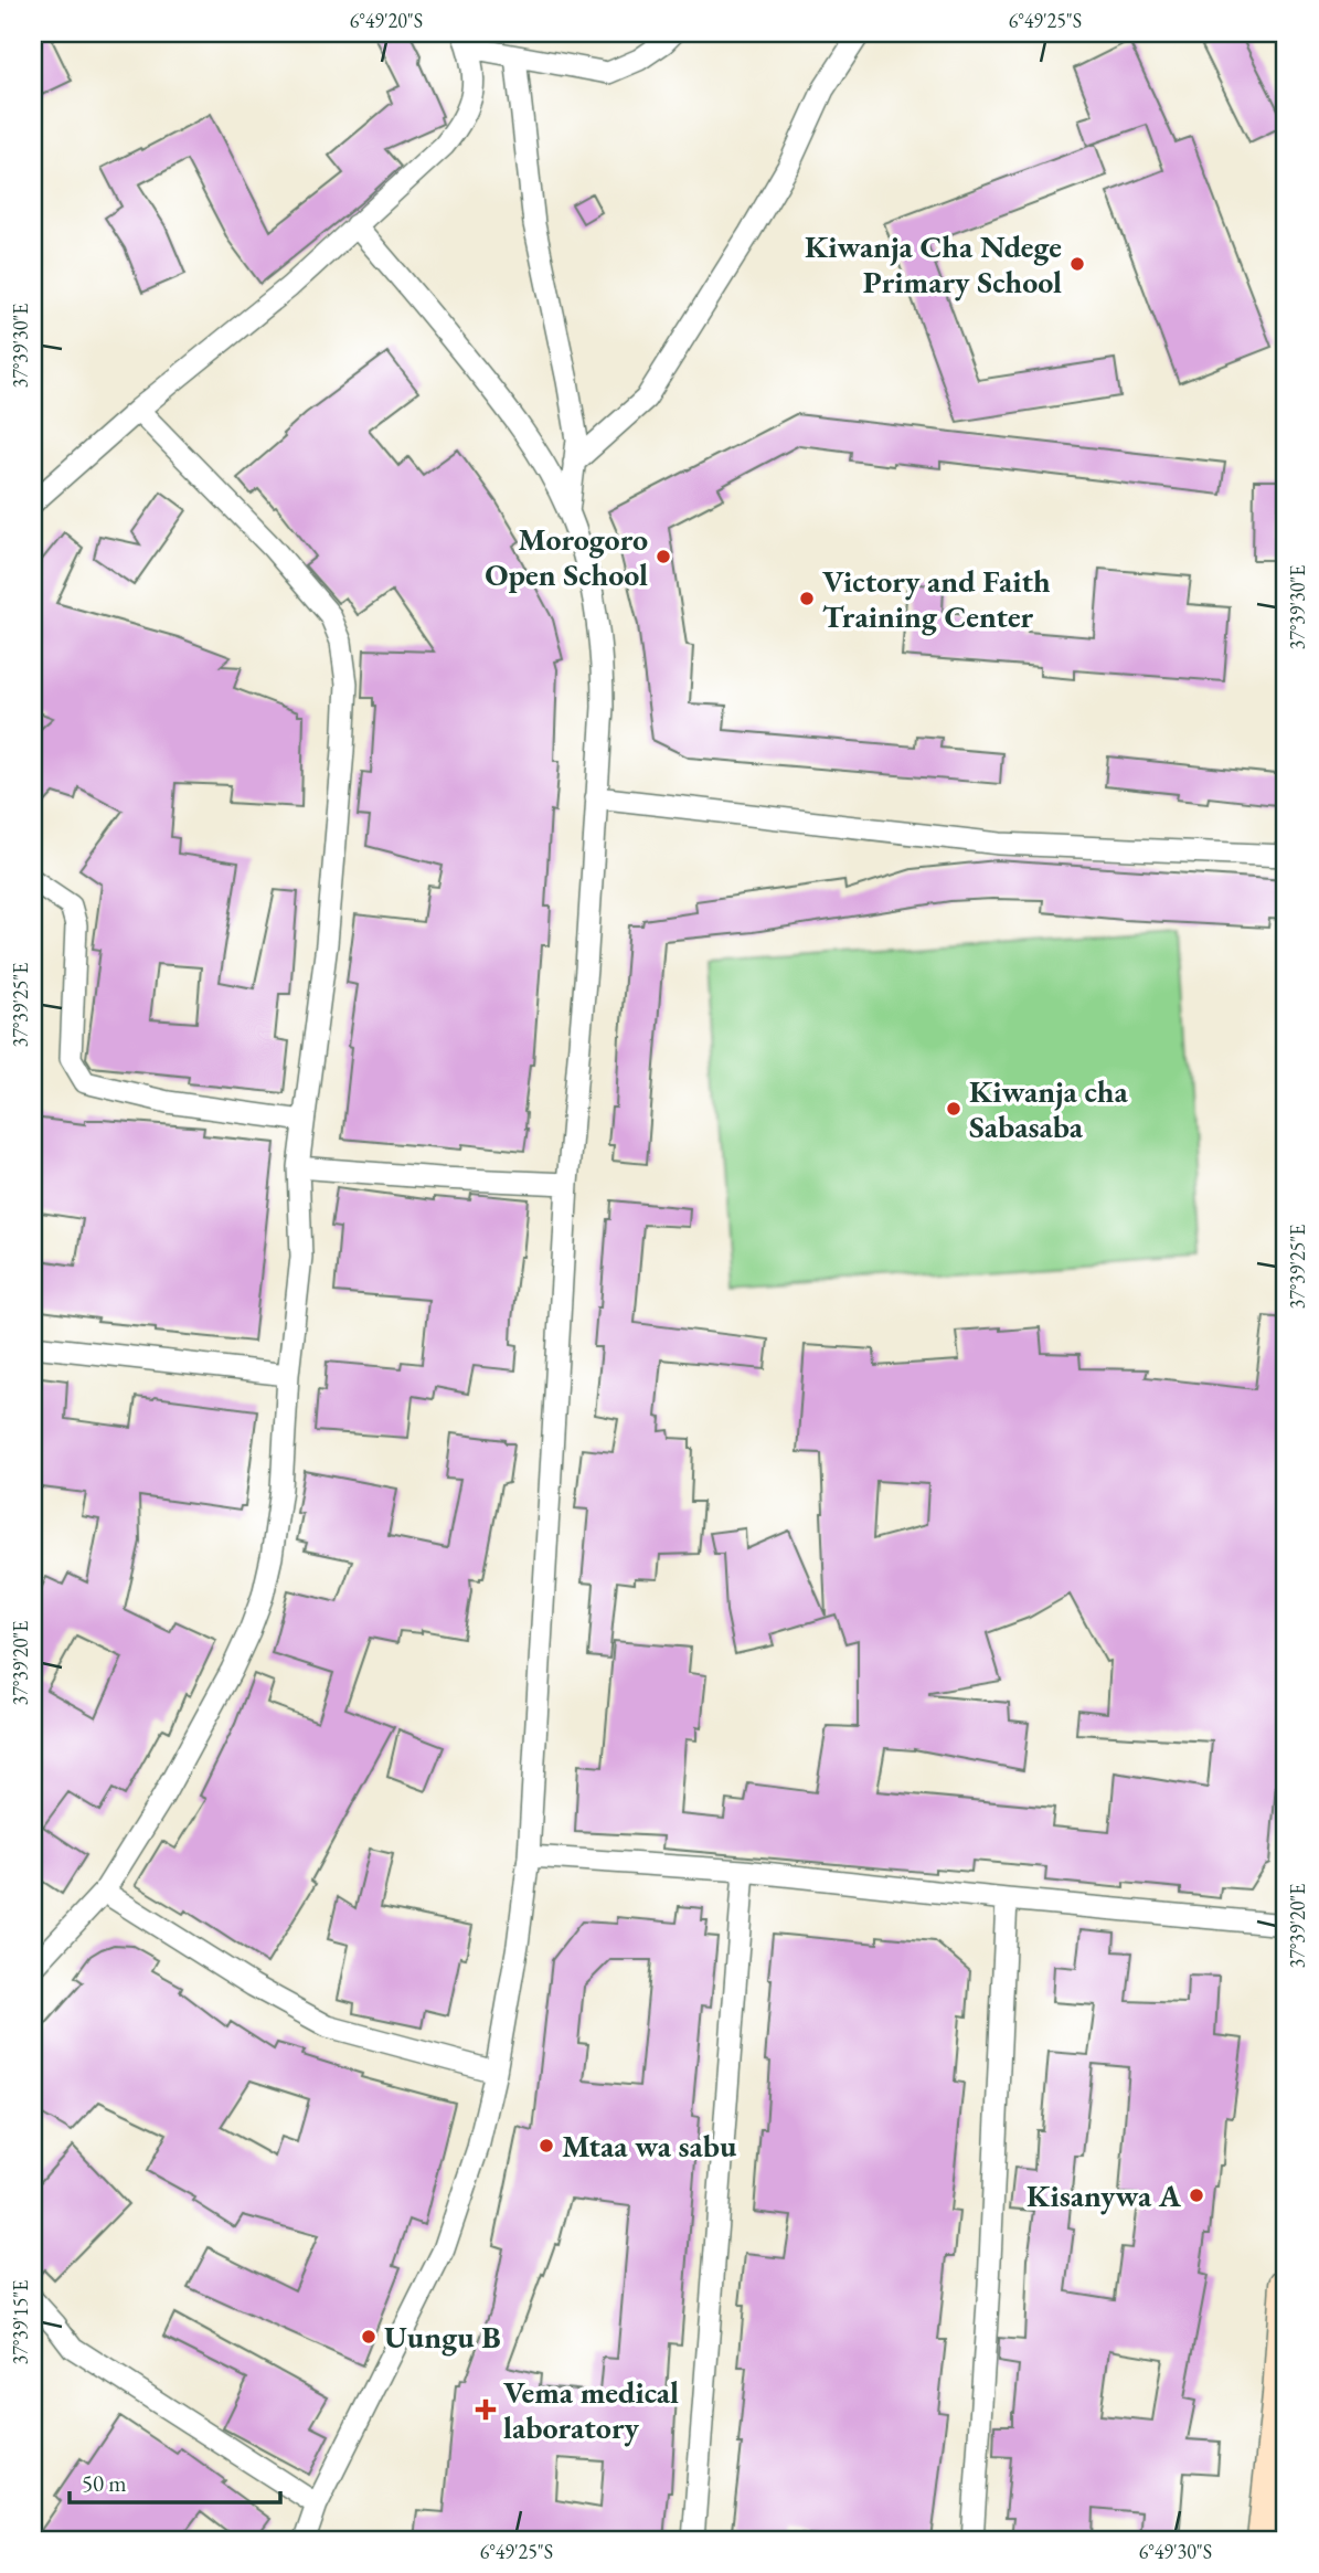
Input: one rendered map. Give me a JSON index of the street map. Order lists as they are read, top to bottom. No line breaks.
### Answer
{"places":{"other":["Kiwanja Cha Ndege Primary School","Morogoro Open School","Victory and Faith Training Center","Kiwanja cha Sabasaba","Mtaa wa sabu","Kisanywa A","Uungu B"],"health":["Vema medical laboratory"]},"scale_bar":"50 m","coordinates":["6°49'20\"S","6°49'25\"S","37°39'30\"E","37°39'25\"E","37°39'20\"E","37°39'15\"E","6°49'30\"S"]}
